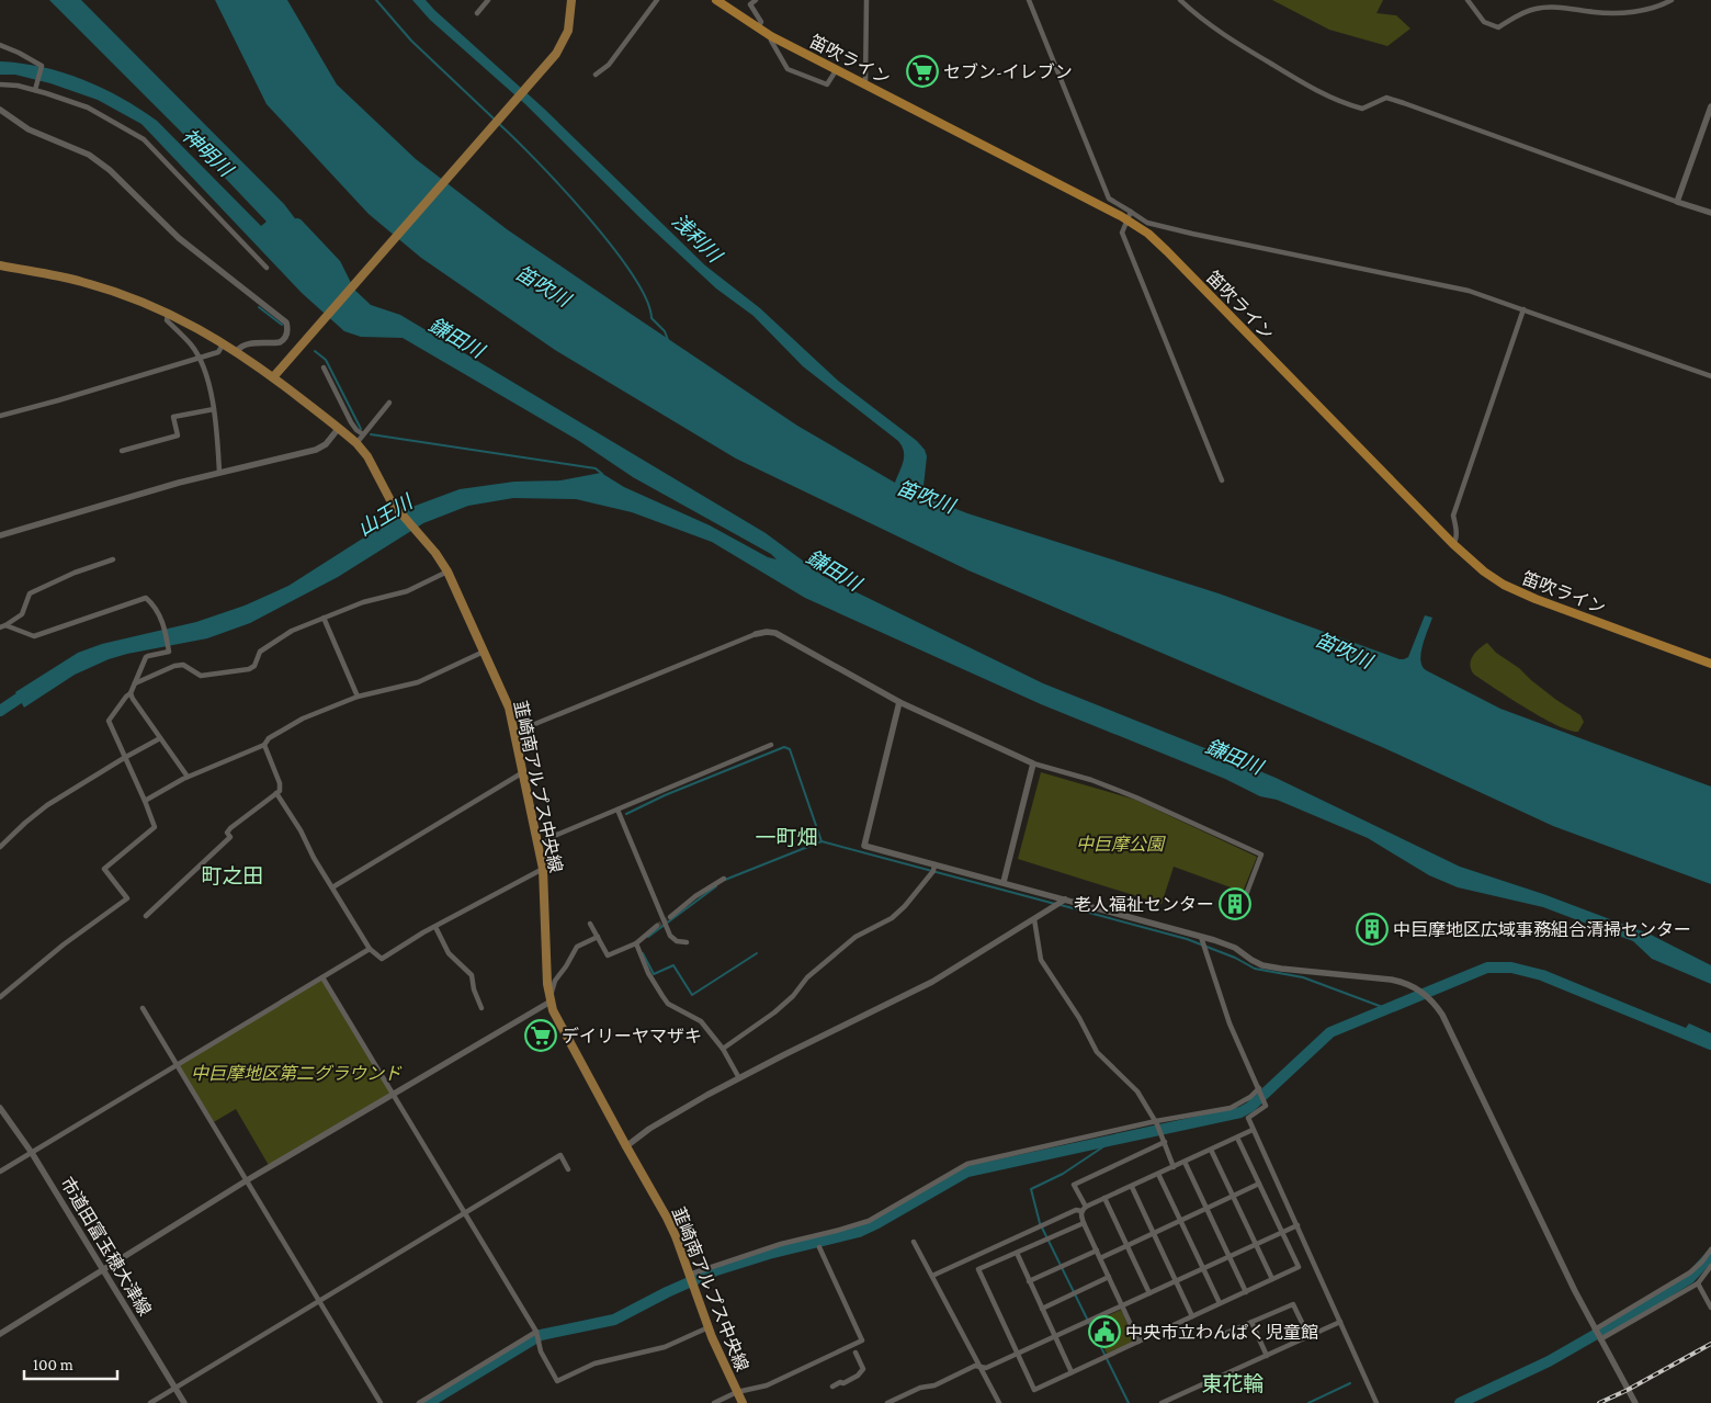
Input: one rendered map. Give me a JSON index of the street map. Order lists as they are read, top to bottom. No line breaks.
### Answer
{"streets":{"highway":["笛吹ライン"],"main road":["韮崎南アルプス中央線"],"street":["市道田富玉穂大津線"]},"districts":["一町畑","町之田","東花輪"],"water":["神明川","浅利川","笛吹川","鎌田川","山王川"],"parks":["中巨摩公園","中巨摩地区第二グラウンド"],"places":{"supermarket":["セブン-イレブン","デイリーヤマザキ"],"building":["老人福祉センター","中巨摩地区広域事務組合清掃センター"],"public building":["中央市立わんぱく児童館"]},"scale_bar":"100 m"}
